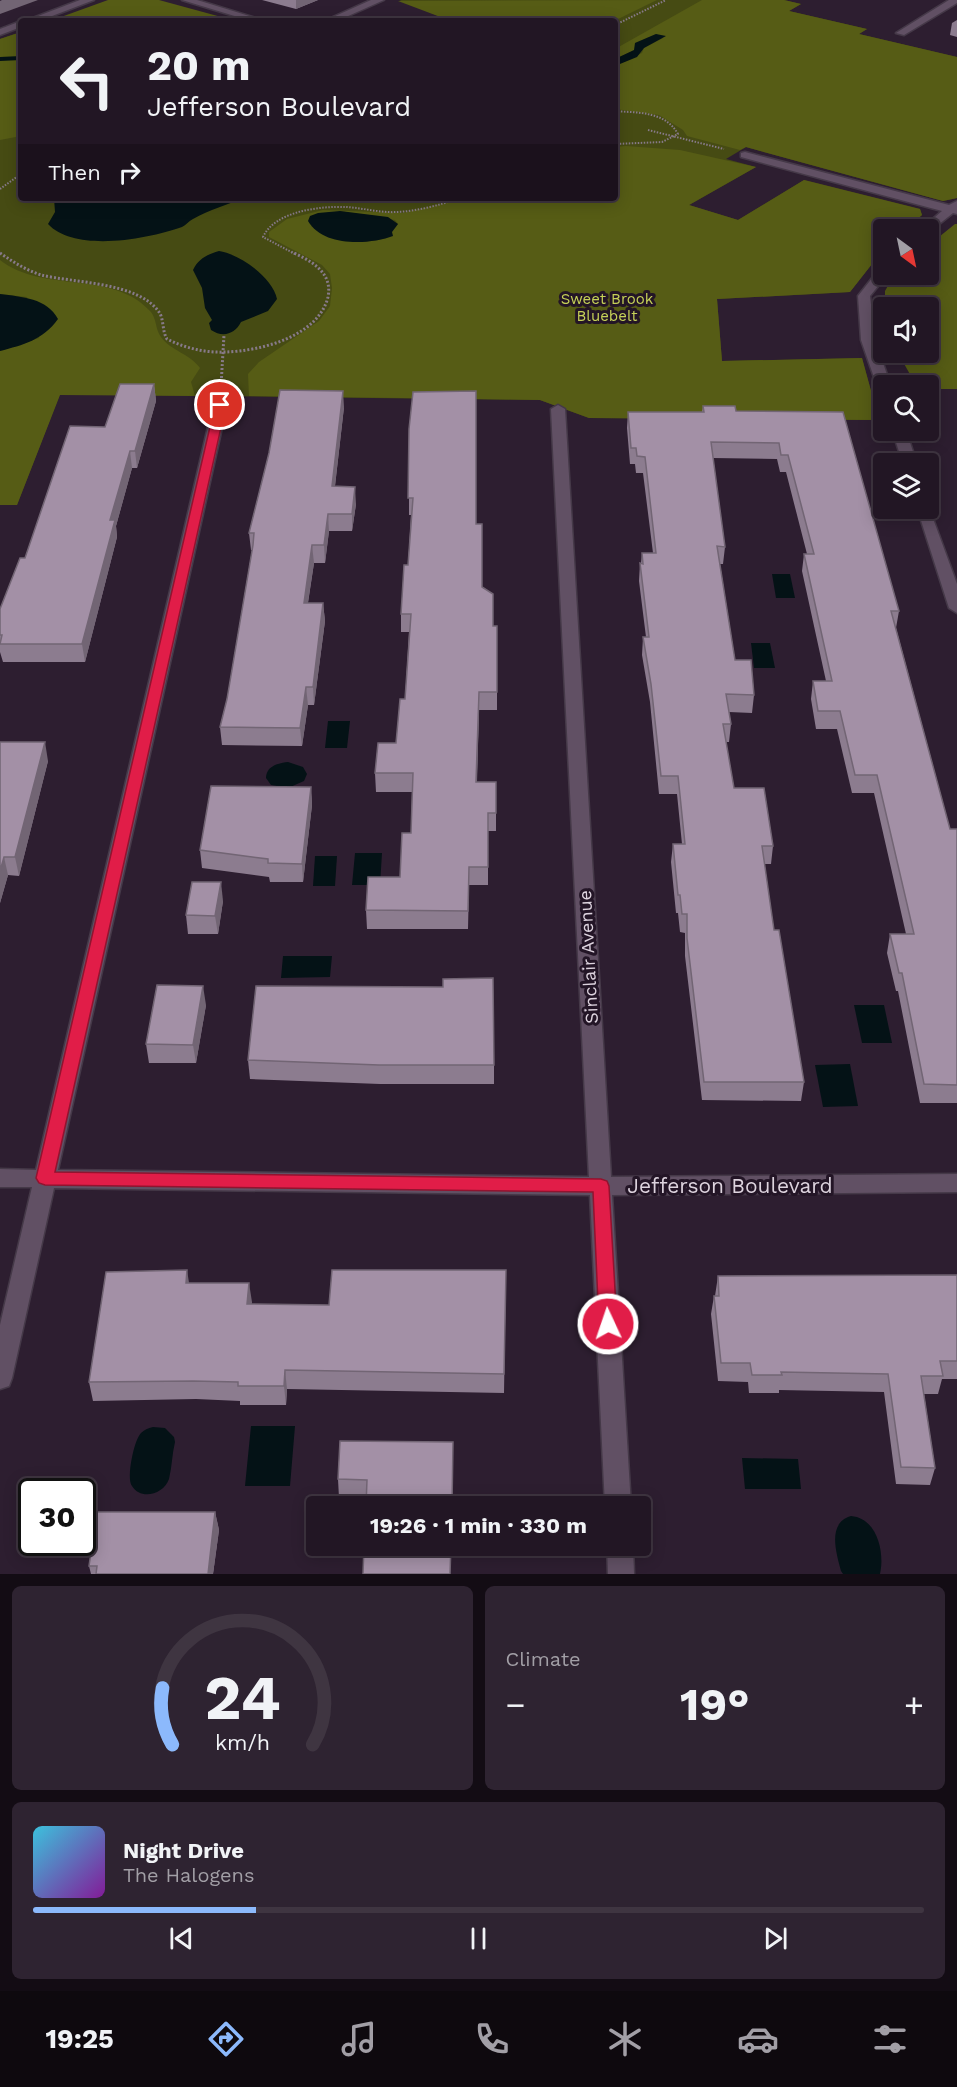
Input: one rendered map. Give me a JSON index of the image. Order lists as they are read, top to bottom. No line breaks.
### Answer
{"streets":{"street":["Sinclair Avenue","Jefferson Boulevard"]},"crossings":[["Sinclair Avenue","Jefferson Boulevard"]],"parks":["Sweet Brook Bluebelt"],"north":"bottom right","page":{"turn":["20 m","Jefferson Boulevard"],"then":"Then","limit":"30","trip":"19:26 · 1 min · 330 m","tile":"Climate","heat":["−","19°","+"],"song":["Night Drive","The Halogens"],"tabs":"19:25","gauge":["24","km/h"]}}
